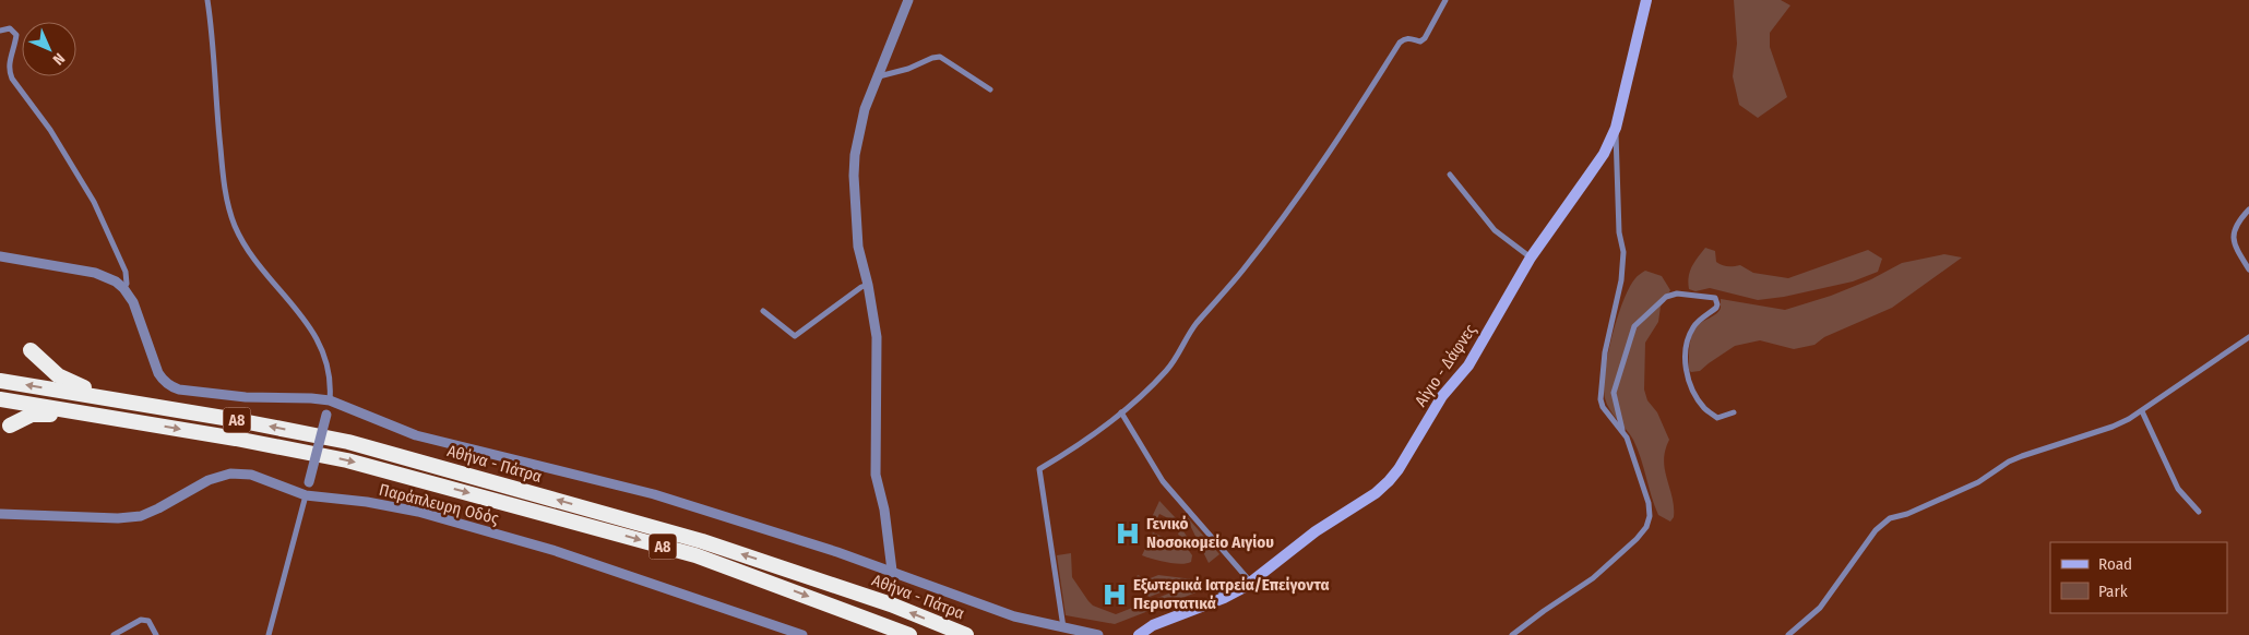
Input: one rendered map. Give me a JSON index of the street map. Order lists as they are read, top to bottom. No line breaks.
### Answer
{"streets":{"highway":["Α8","Αθήνα - Πάτρα"],"main road":["Αίγιο - Δάφνες"],"street":["Παράπλευρη Οδός"]},"places":{"hospital":["Γενικό Νοσοκομείο Αιγίου","Εξωτερικά Ιατρεία/Επείγοντα Περιστατικά"]},"legend":["Road","Park"],"north":"bottom right"}
